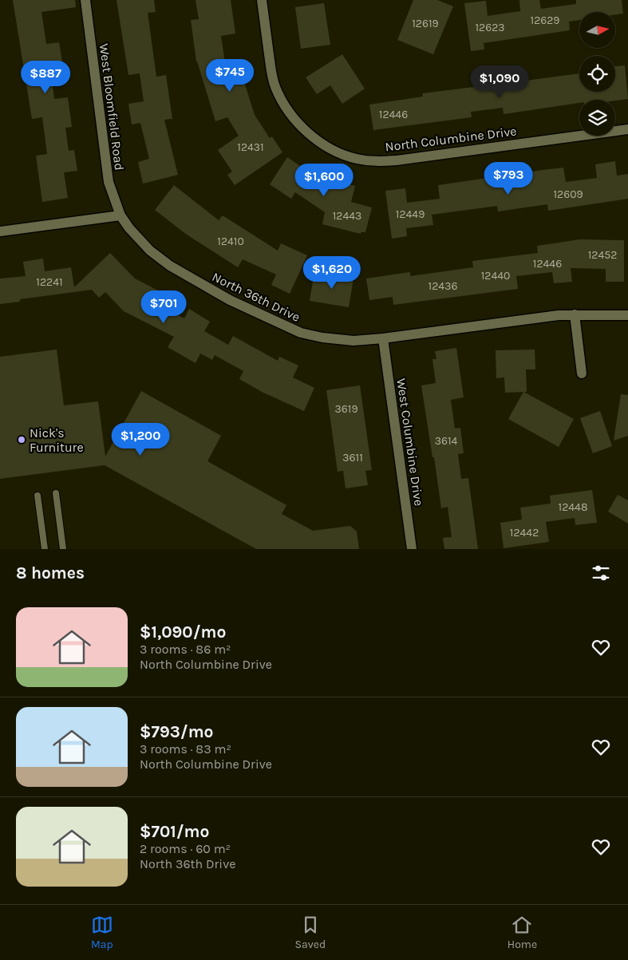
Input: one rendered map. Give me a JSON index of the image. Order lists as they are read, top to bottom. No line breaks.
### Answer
{"streets":{"street":["West Bloomfield Road","North Columbine Drive","North 36th Drive","West Columbine Drive"]},"crossings":[["West Bloomfield Road","North 36th Drive"],["North 36th Drive","West Columbine Drive"]],"places":["Nick's Furniture"],"house_numbers":["12629","12619","12623","12446","12431","12609","12449","12443","12410","12452","12446","12440","12241","12436","3619","3614","3611","12448","12442"],"north":"right","page":{"price":["$745","$887","$1,090","$793","$1,600","$1,620","$701","$1,200"],"heading":"8 homes","list":[{"name":"$1,090/mo","note":"3 rooms · 86 m² · North Columbine Drive"},{"name":"$793/mo","note":"3 rooms · 83 m² · North Columbine Drive"},{"name":"$701/mo","note":"2 rooms · 60 m² · North 36th Drive"}],"tabs":["Map","Saved","Home"]}}
